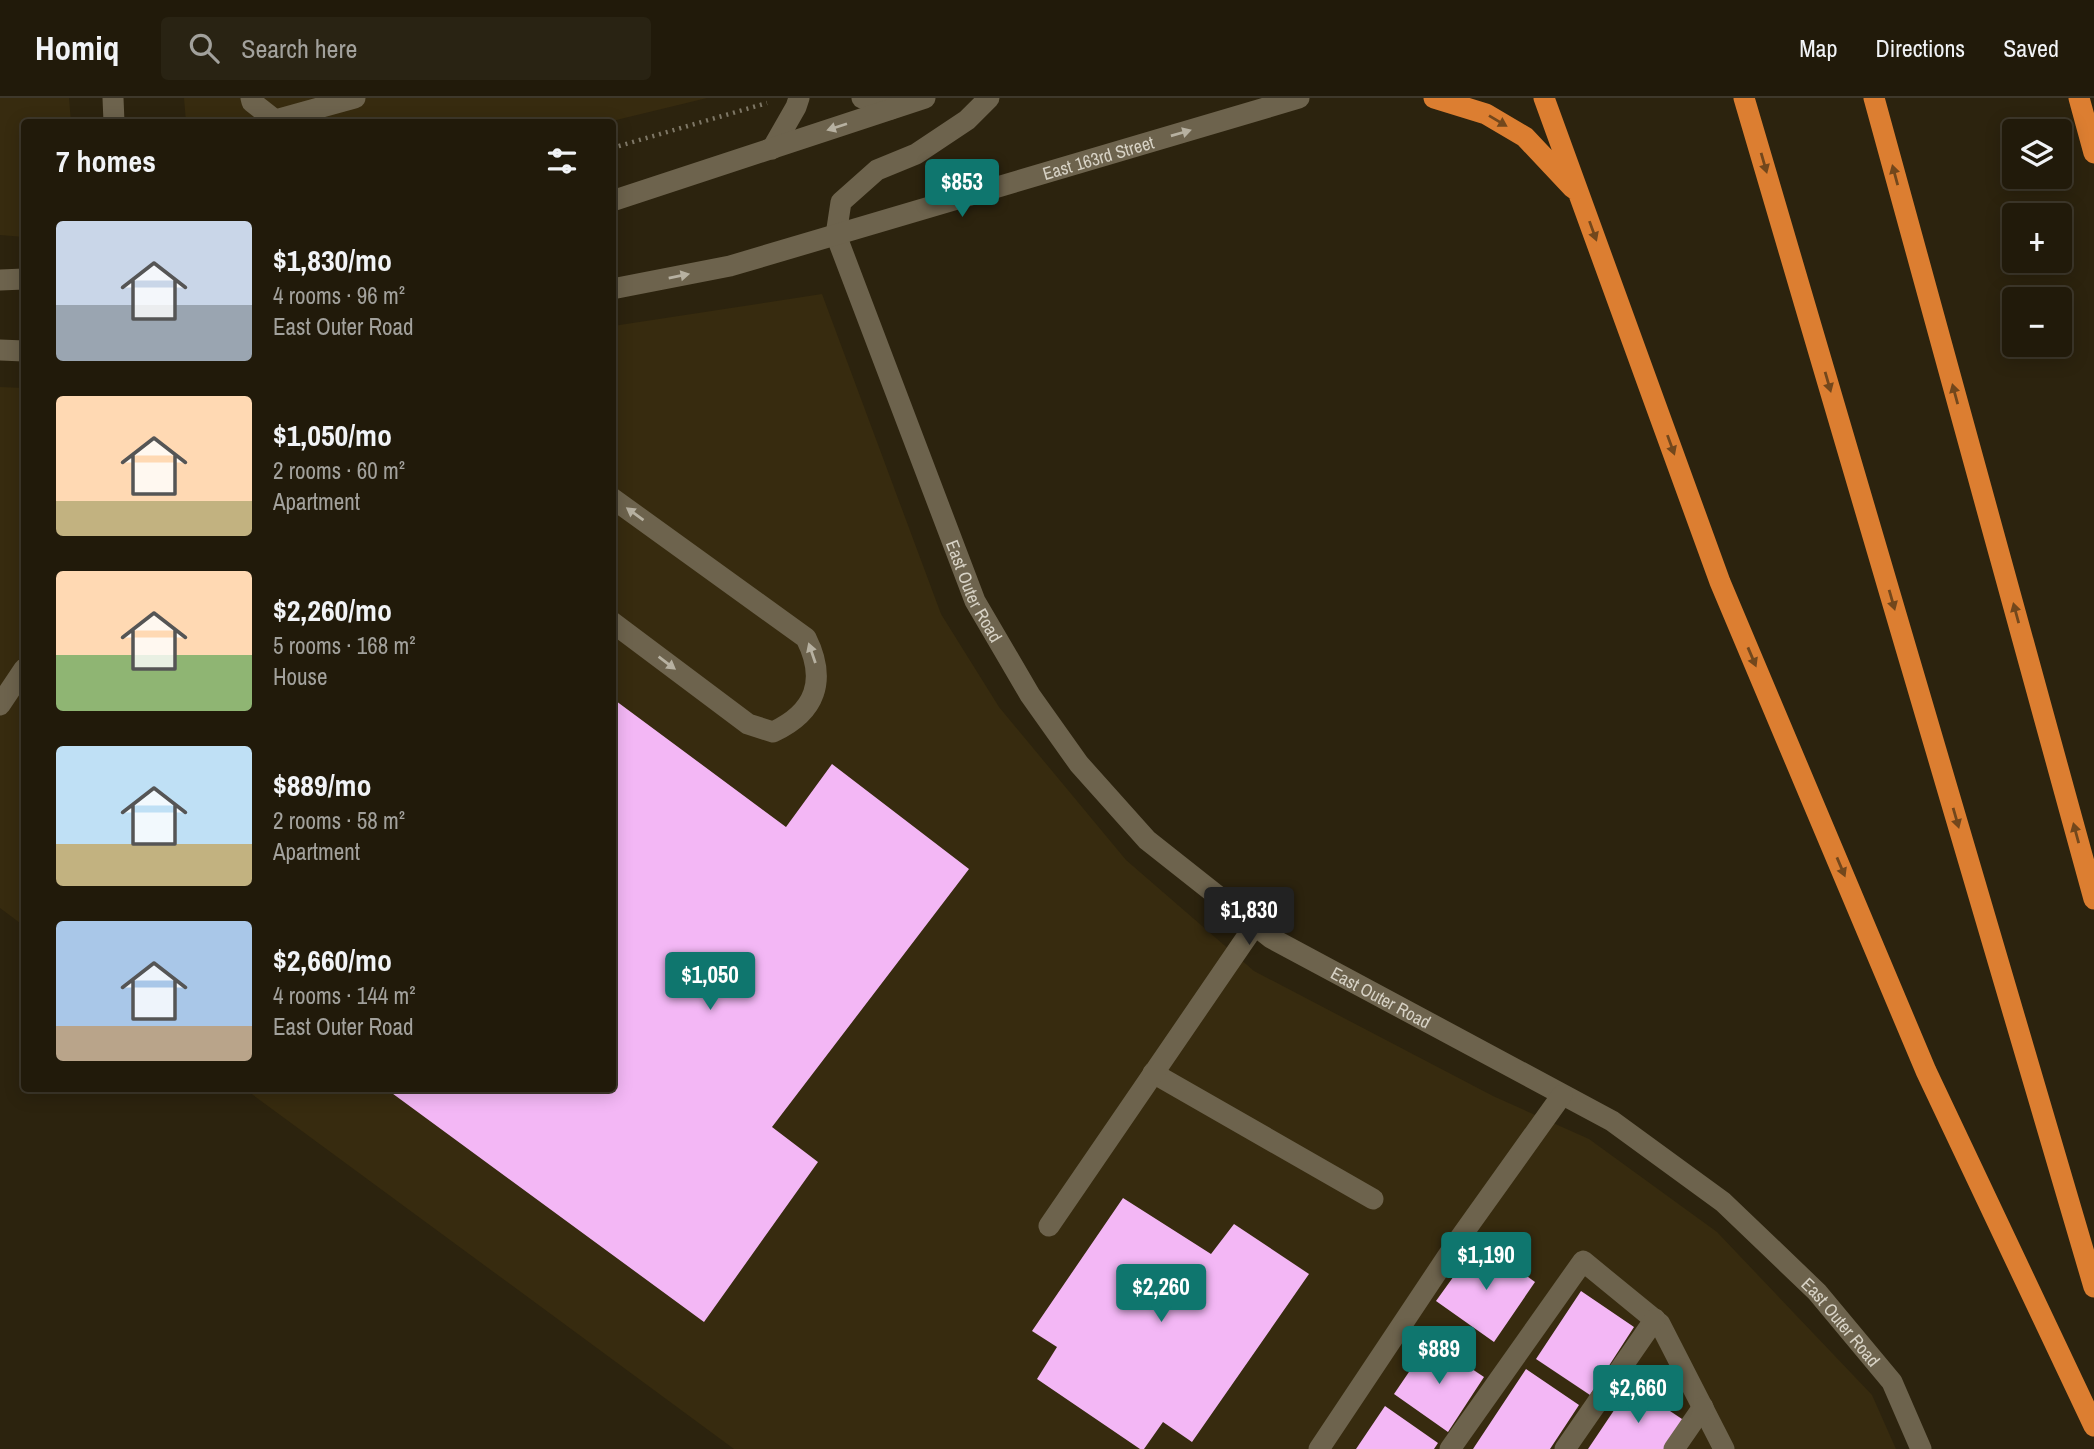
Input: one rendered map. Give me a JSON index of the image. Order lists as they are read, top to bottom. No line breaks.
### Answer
{"streets":{"street":["East 163rd Street","East Outer Road"]},"crossings":[["East 163rd Street","East Outer Road"]],"page":{"header":"Homiq","search":"Search here","nav":["Map","Directions","Saved"],"map_buttons":["+","−"],"heading":"7 homes","price":["$853","$1,830","$1,050","$1,190","$2,260","$889","$2,660"],"list":[{"name":"$1,830/mo","note":"4 rooms · 96 m² · East Outer Road"},{"name":"$1,050/mo","note":"2 rooms · 60 m² · Apartment"},{"name":"$2,260/mo","note":"5 rooms · 168 m² · House"},{"name":"$889/mo","note":"2 rooms · 58 m² · Apartment"},{"name":"$2,660/mo","note":"4 rooms · 144 m² · East Outer Road"}]}}
